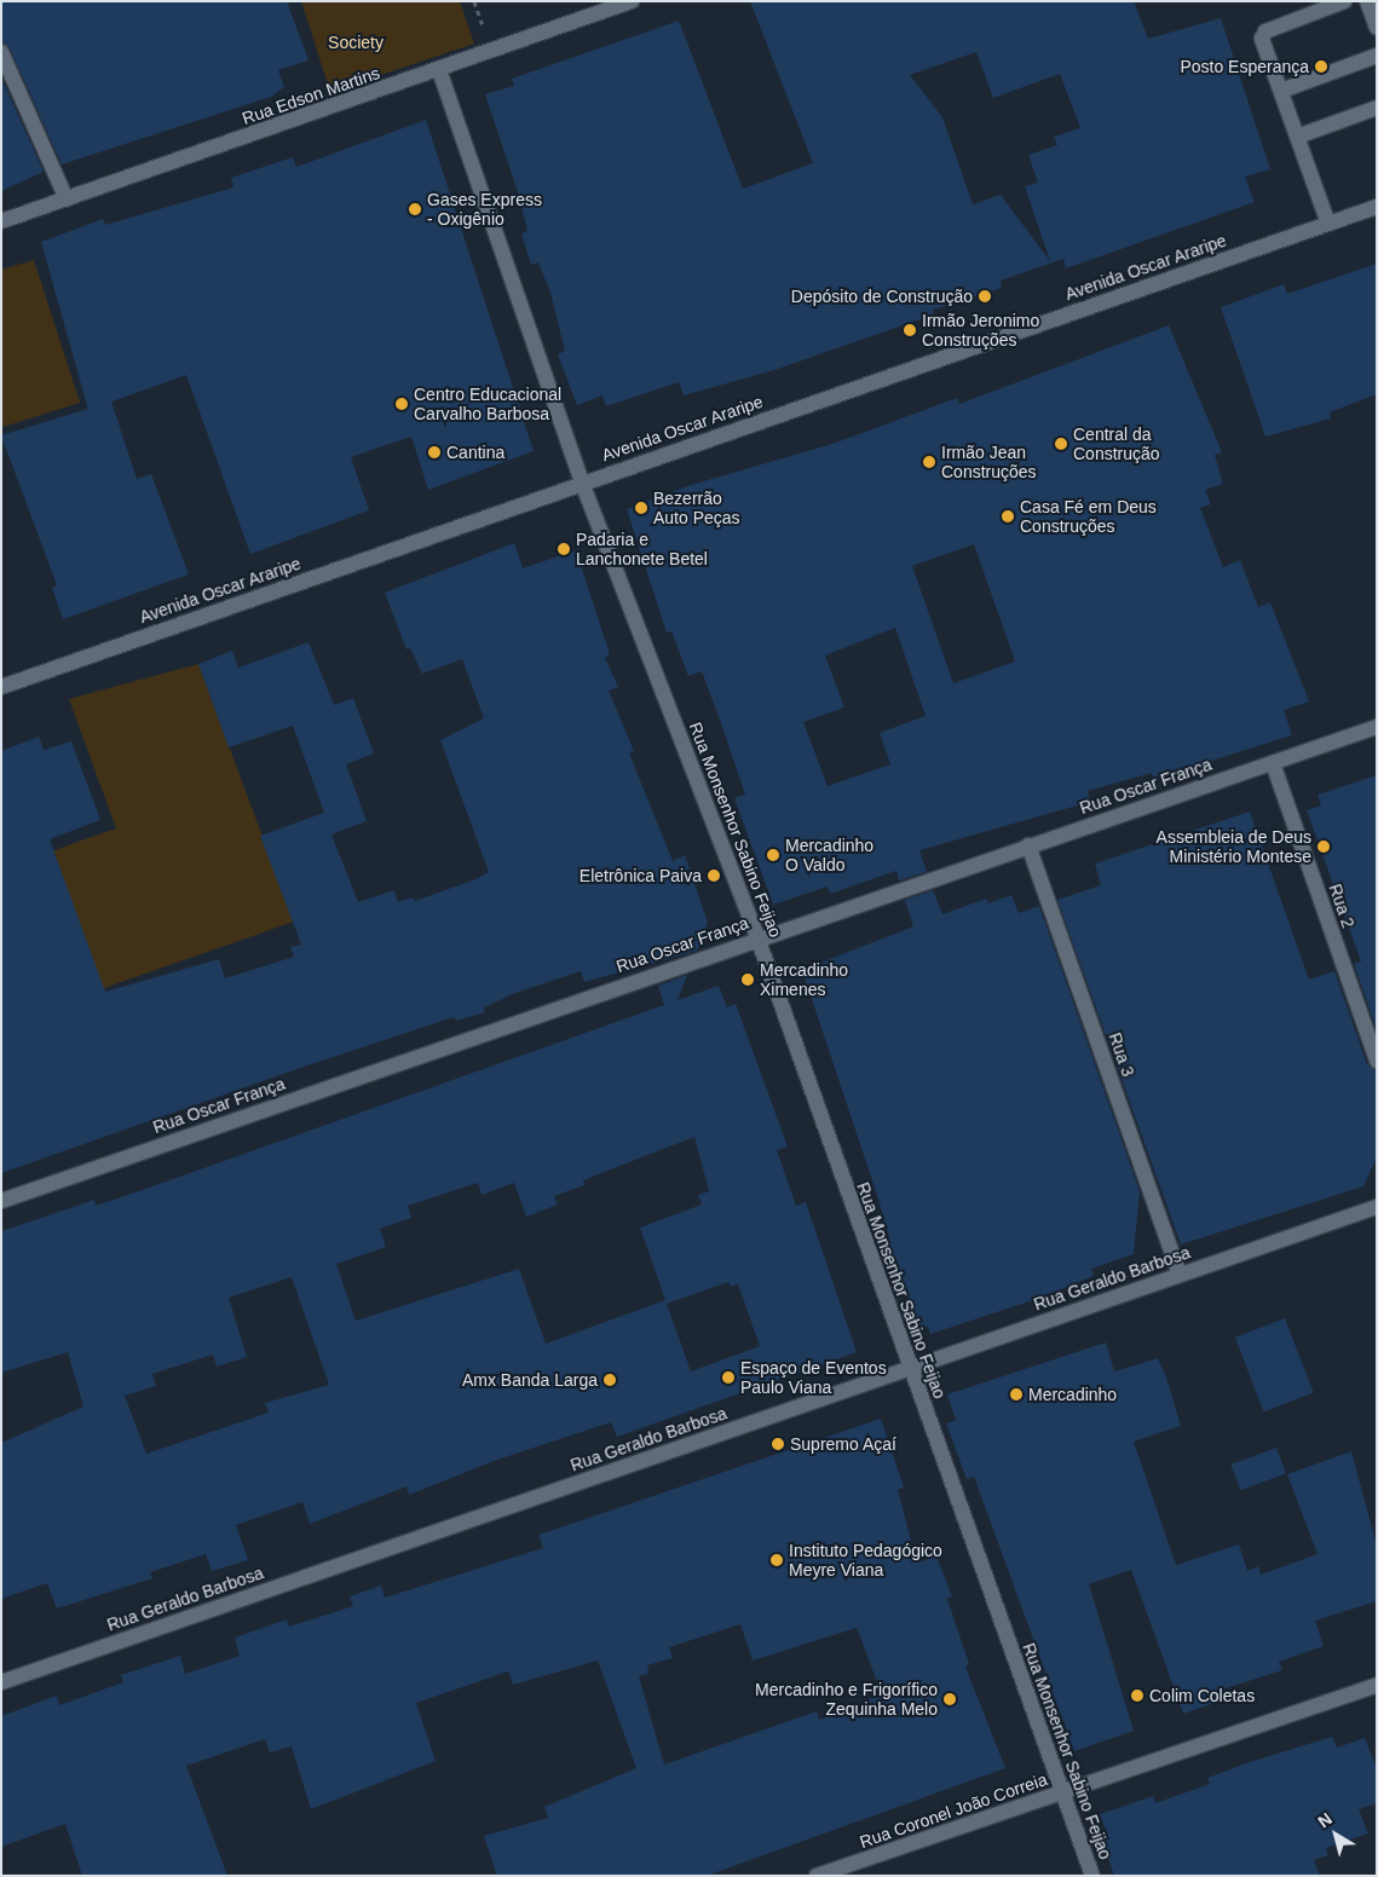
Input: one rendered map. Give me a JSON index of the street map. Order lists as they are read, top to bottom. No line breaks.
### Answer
{"streets":{"street":["Rua Edson Martins","Avenida Oscar Araripe","Rua Oscar França","Rua Monsenhor Sabino Feijao","Rua 2","Rua 3","Rua Geraldo Barbosa","Rua Coronel João Correia"]},"crossings":[["Rua Edson Martins","Rua Monsenhor Sabino Feijao"],["Avenida Oscar Araripe","Rua Monsenhor Sabino Feijao"],["Rua Oscar França","Rua Monsenhor Sabino Feijao"],["Rua Oscar França","Rua 2"],["Rua Oscar França","Rua 3"],["Rua Monsenhor Sabino Feijao","Rua Geraldo Barbosa"],["Rua Monsenhor Sabino Feijao","Rua Coronel João Correia"],["Rua 3","Rua Geraldo Barbosa"]],"parks":["Society"],"places":["Posto Esperança","Gases Express - Oxigênio","Depósito de Construção","Irmão Jeronimo Construções","Centro Educacional Carvalho Barbosa","Central da Construção","Cantina","Irmão Jean Construções","Bezerrão Auto Peças","Casa Fé em Deus Construções","Padaria e Lanchonete Betel","Assembleia de Deus Ministério Montese","Mercadinho O Valdo","Eletrônica Paiva","Mercadinho Ximenes","Espaço de Eventos Paulo Viana","Amx Banda Larga","Mercadinho","Supremo Açaí","Instituto Pedagógico Meyre Viana","Colim Coletas","Mercadinho e Frigorífico Zequinha Melo"],"north":"top left"}
